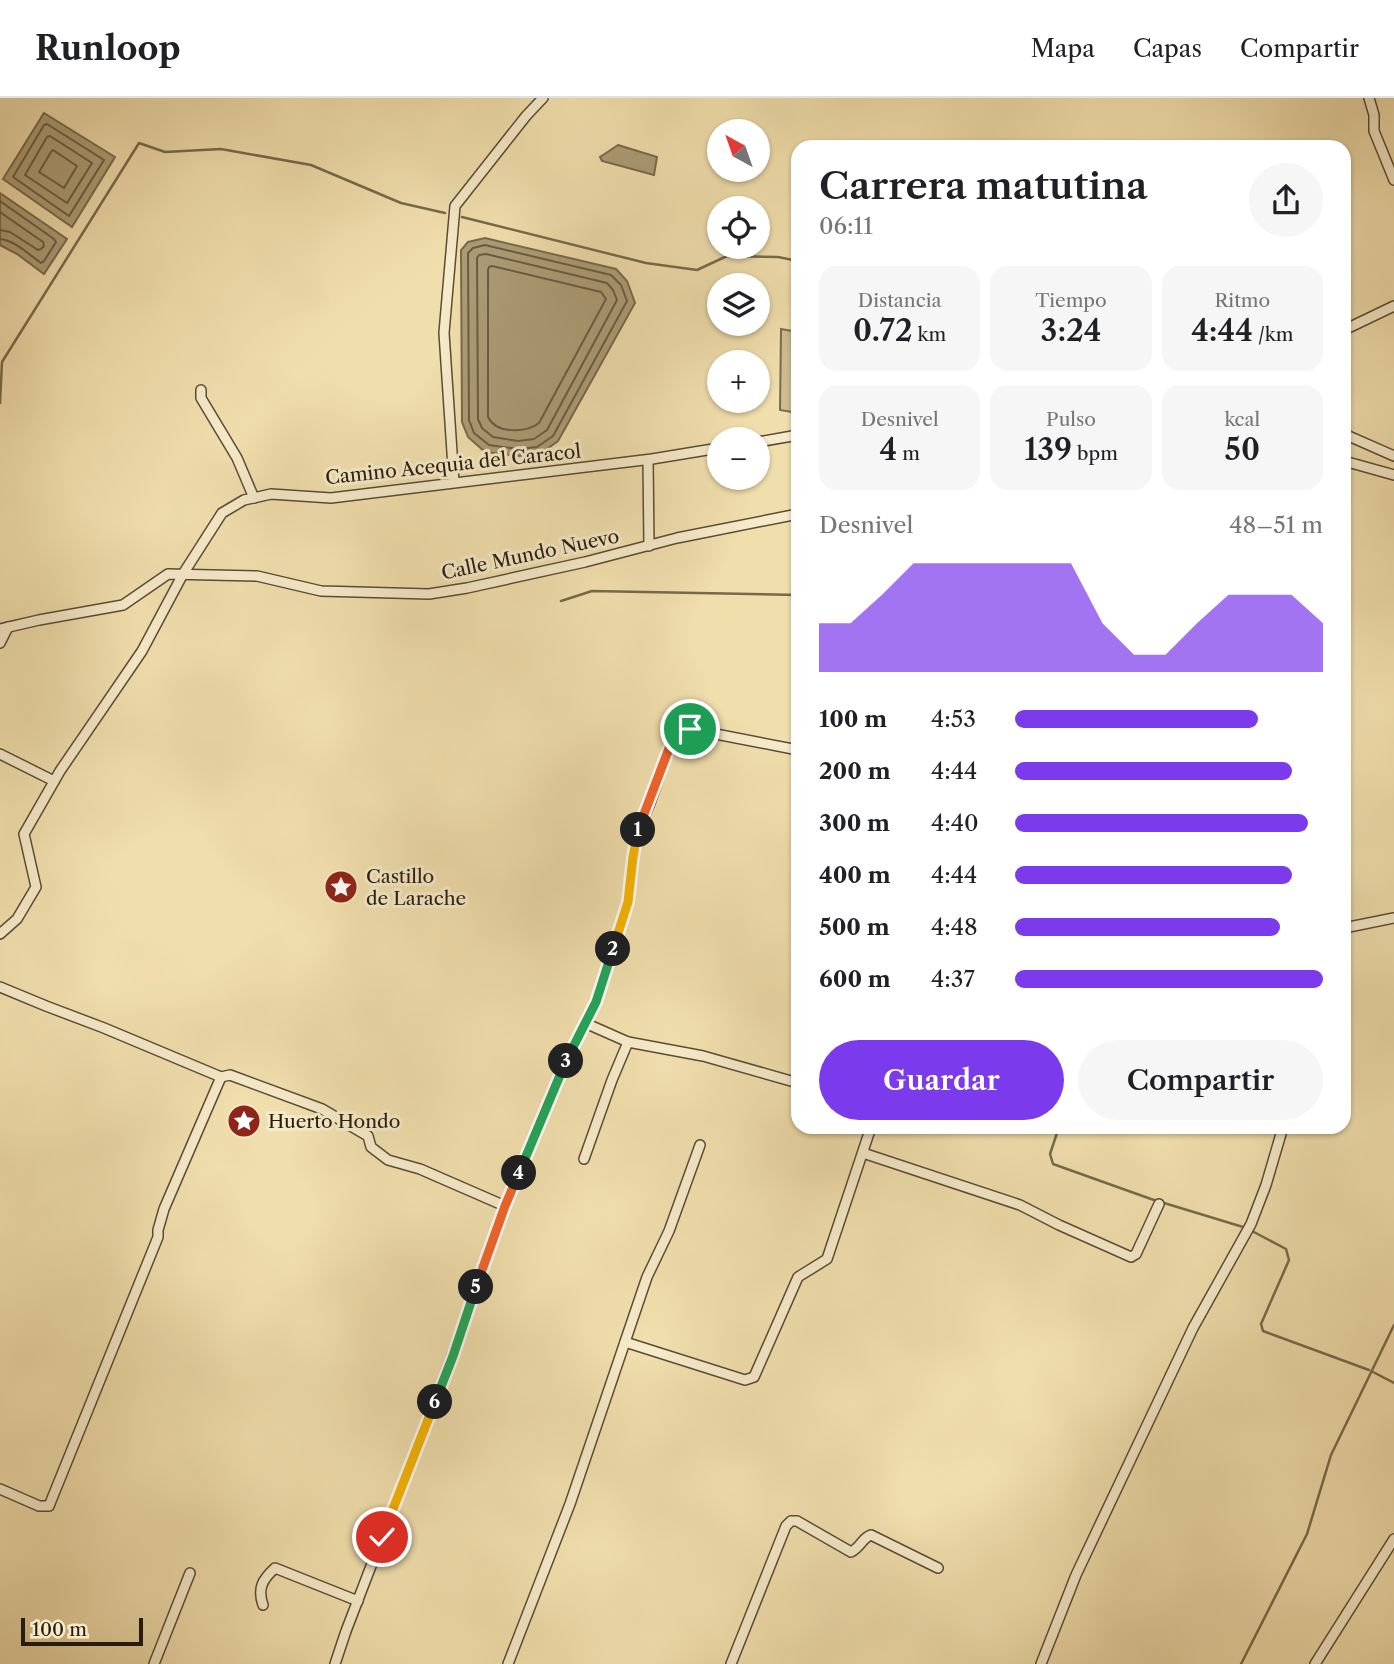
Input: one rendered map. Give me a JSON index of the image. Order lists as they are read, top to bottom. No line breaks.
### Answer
{"streets":{"street":["Camino Acequia del Caracol","Calle Mundo Nuevo"]},"crossings":[["Camino Acequia del Caracol","Calle Mundo Nuevo"]],"places":{"place":["Castillo de Larache","Huerto Hondo"]},"scale_bar":"100 m","north":"top left","page":{"header":"Runloop","nav":["Mapa","Capas","Compartir"],"map_buttons":["+","−"],"heading":["Carrera matutina","06:11"],"stats":[["Distancia","0.72 km"],["Tiempo","3:24"],["Ritmo","4:44 /km"],["Desnivel","4 m"],["Pulso","139 bpm"],["kcal","50"]],"chart":["Desnivel","48–51 m"],"list":[{"name":"100 m","note":"4:53"},{"name":"200 m","note":"4:44"},{"name":"300 m","note":"4:40"},{"name":"400 m","note":"4:44"},{"name":"500 m","note":"4:48"},{"name":"600 m","note":"4:37"}],"pins":["1","2","3","4","5","6"],"buttons":["Guardar","Compartir"],"scale":"100 m"}}
